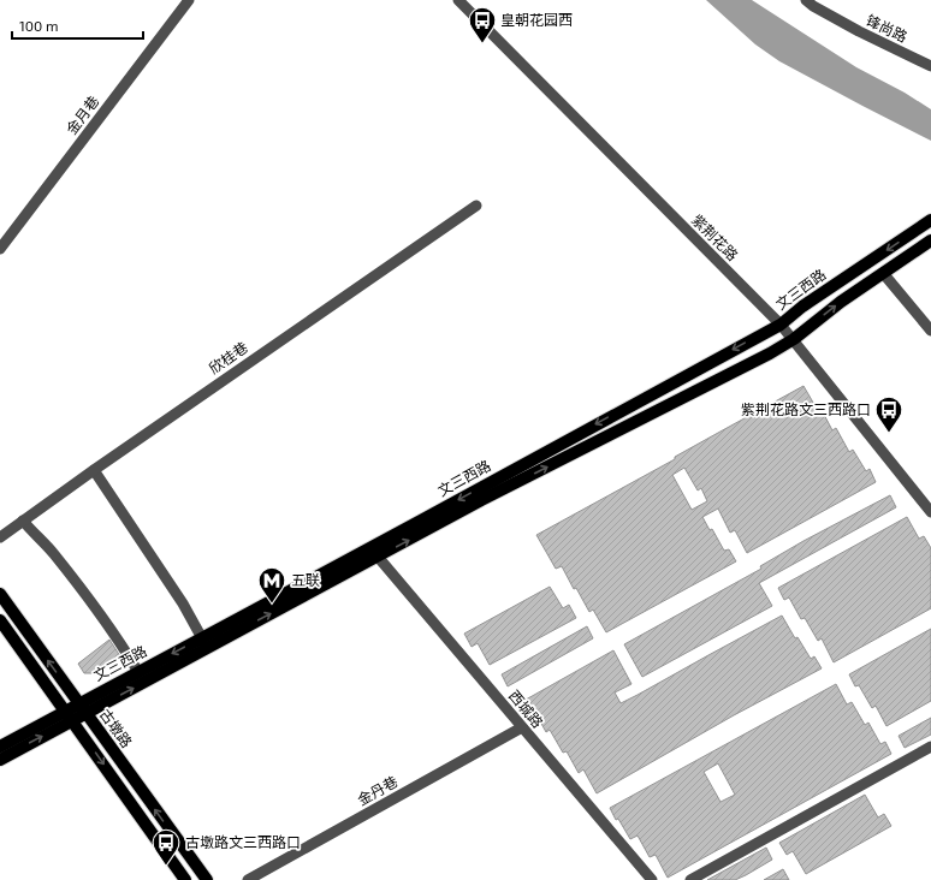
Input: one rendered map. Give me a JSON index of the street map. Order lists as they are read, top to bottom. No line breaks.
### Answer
{"streets":{"main road":["文三西路","古墩路"],"street":["锋尚路","金月巷","紫荆花路","欣桂巷","西城路","金丹巷"]},"crossings":[["紫荆花路","文三西路"],["文三西路","西城路"],["文三西路","古墩路"],["西城路","金丹巷"]],"places":{"bus stop":["皇朝花园西","紫荆花路文三西路口","古墩路文三西路口"],"metro station":["五联"]},"scale_bar":"100 m"}
